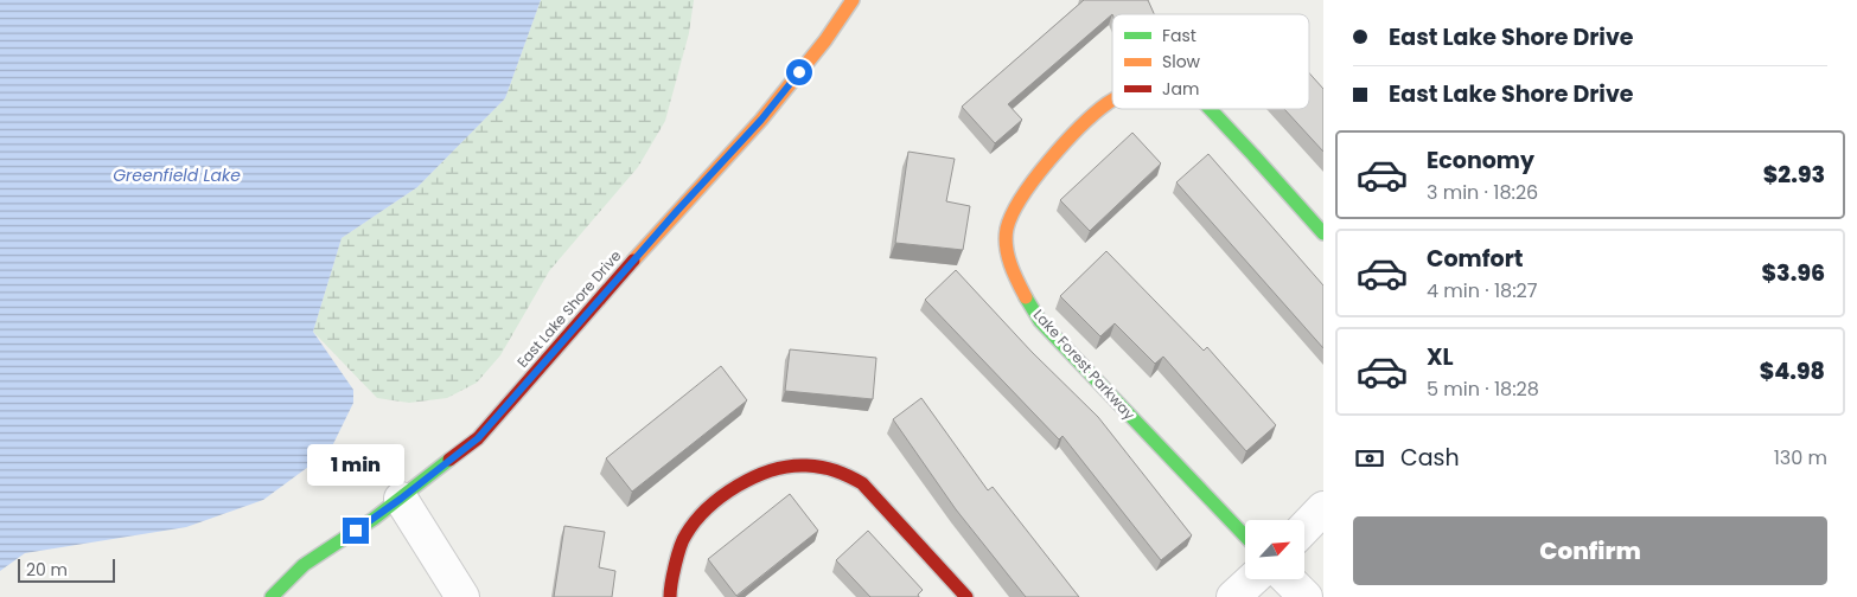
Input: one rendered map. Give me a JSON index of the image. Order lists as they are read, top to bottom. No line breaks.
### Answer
{"streets":{"street":["East Lake Shore Drive","Lake Forest Parkway"]},"water":["Greenfield Lake"],"legend":["Fast","Slow","Jam"],"scale_bar":"20 m","north":"top right","page":{"banner":["East Lake Shore Drive","East Lake Shore Drive"],"list":[{"name":"Economy","note":"3 min · 18:26","value":"$2.93"},{"name":"Comfort","note":"4 min · 18:27","value":"$3.96"},{"name":"XL","note":"5 min · 18:28","value":"$4.98"}],"pay":["Cash","130 m"],"bubble":"1 min","buttons":"Confirm","scale":"20 m"}}
